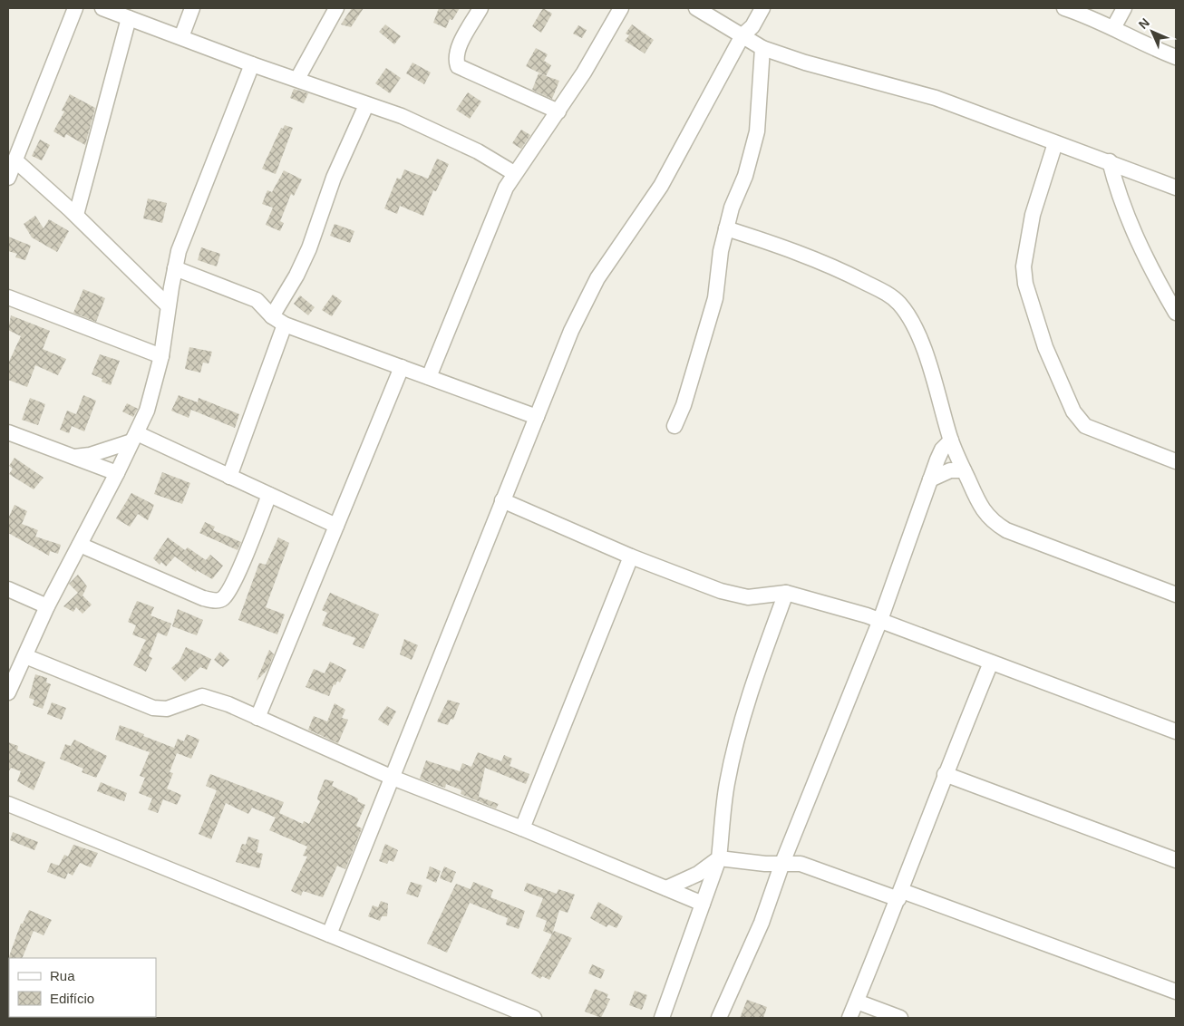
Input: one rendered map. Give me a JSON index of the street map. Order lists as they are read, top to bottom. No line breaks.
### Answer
{"legend":["Rua","Edifício"],"north":"top left"}
